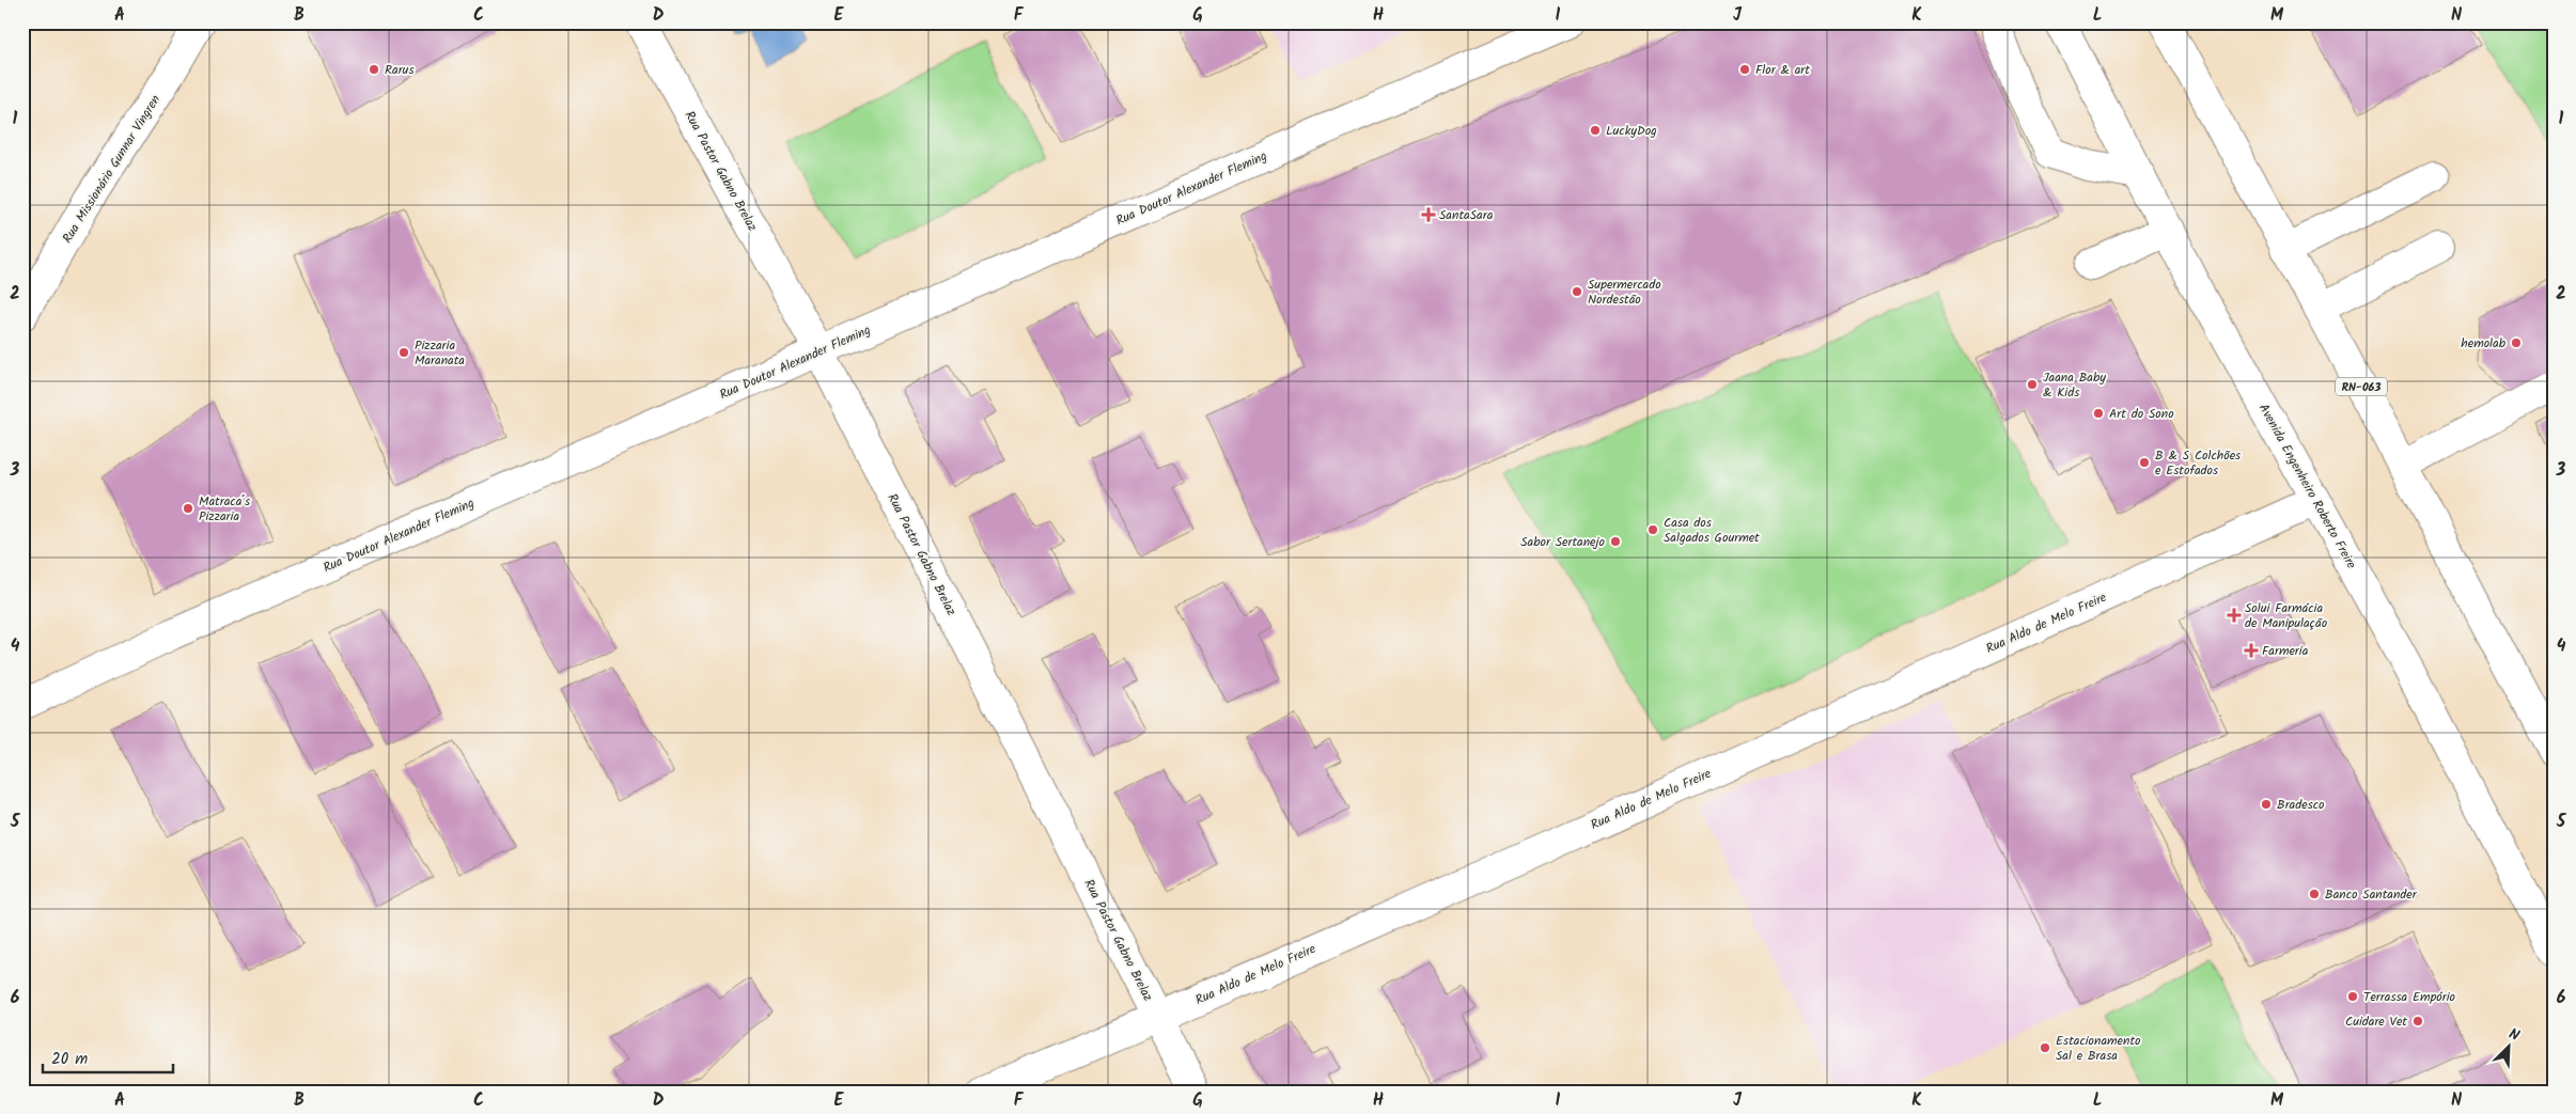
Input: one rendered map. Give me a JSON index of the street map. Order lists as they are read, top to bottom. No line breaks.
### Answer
{"streets":{"street":["Rua Missionário Gunnar Vingren","Rua Pastor Gabno Brelaz","Rua Doutor Alexander Fleming","RN-063","Avenida Engenheiro Roberto Freire","Rua Aldo de Melo Freire"]},"crossings":[["Rua Pastor Gabno Brelaz","Rua Doutor Alexander Fleming"],["Rua Pastor Gabno Brelaz","Rua Aldo de Melo Freire"],["Avenida Engenheiro Roberto Freire","Rua Aldo de Melo Freire"]],"places":{"other":["Rarus","Flor & art","LuckyDog","Supermercado Nordestão","hemolab","Pizzaria Maranata","Jaana Baby & Kids","Art do Sono","B & S Colchões e Estofados","Matraca´s Pizzaria","Casa dos Salgados Gourmet","Sabor Sertanejo","Bradesco","Banco Santander","Terrassa Empório","Cuidare Vet","Estacionamento Sal e Brasa"],"health":["SantaSara","Solui Farmácia de Manipulação","Farmeria"]},"scale_bar":"20 m","north":"top right","grid":{"columns":["A","B","C","D","E","F","G","H","I","J","K","L","M","N"],"rows":["1","2","3","4","5","6"]}}
